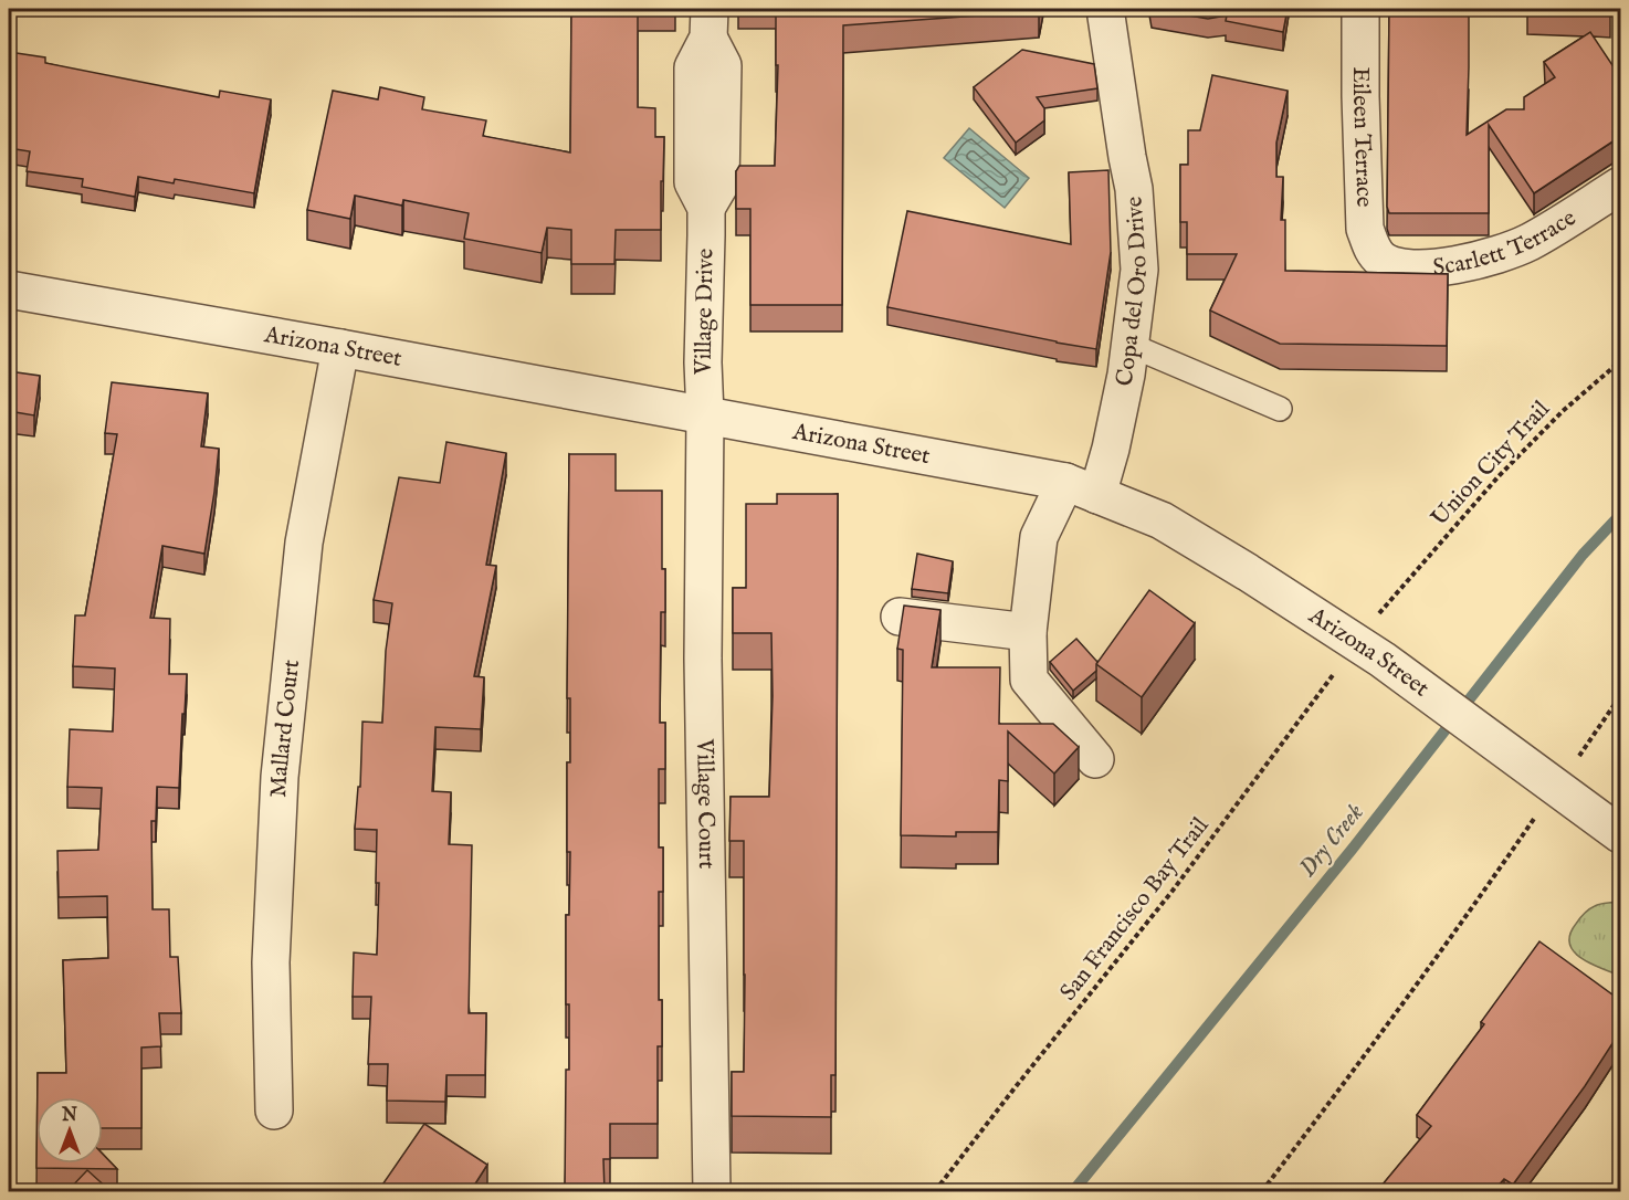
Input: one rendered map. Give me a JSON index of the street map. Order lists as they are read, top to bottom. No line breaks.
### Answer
{"streets":{"street":["Eileen Terrace","Scarlett Terrace","Copa del Oro Drive","Village Drive","Arizona Street","Mallard Court","Village Court"],"path":["Union City Trail","San Francisco Bay Trail"]},"crossings":[["Eileen Terrace","Scarlett Terrace"],["Copa del Oro Drive","Arizona Street"],["Village Drive","Arizona Street"],["Village Drive","Village Court"],["Arizona Street","Mallard Court"],["Arizona Street","Village Court"],["Arizona Street","San Francisco Bay Trail"]],"water":["Dry Creek"],"north":"top"}
